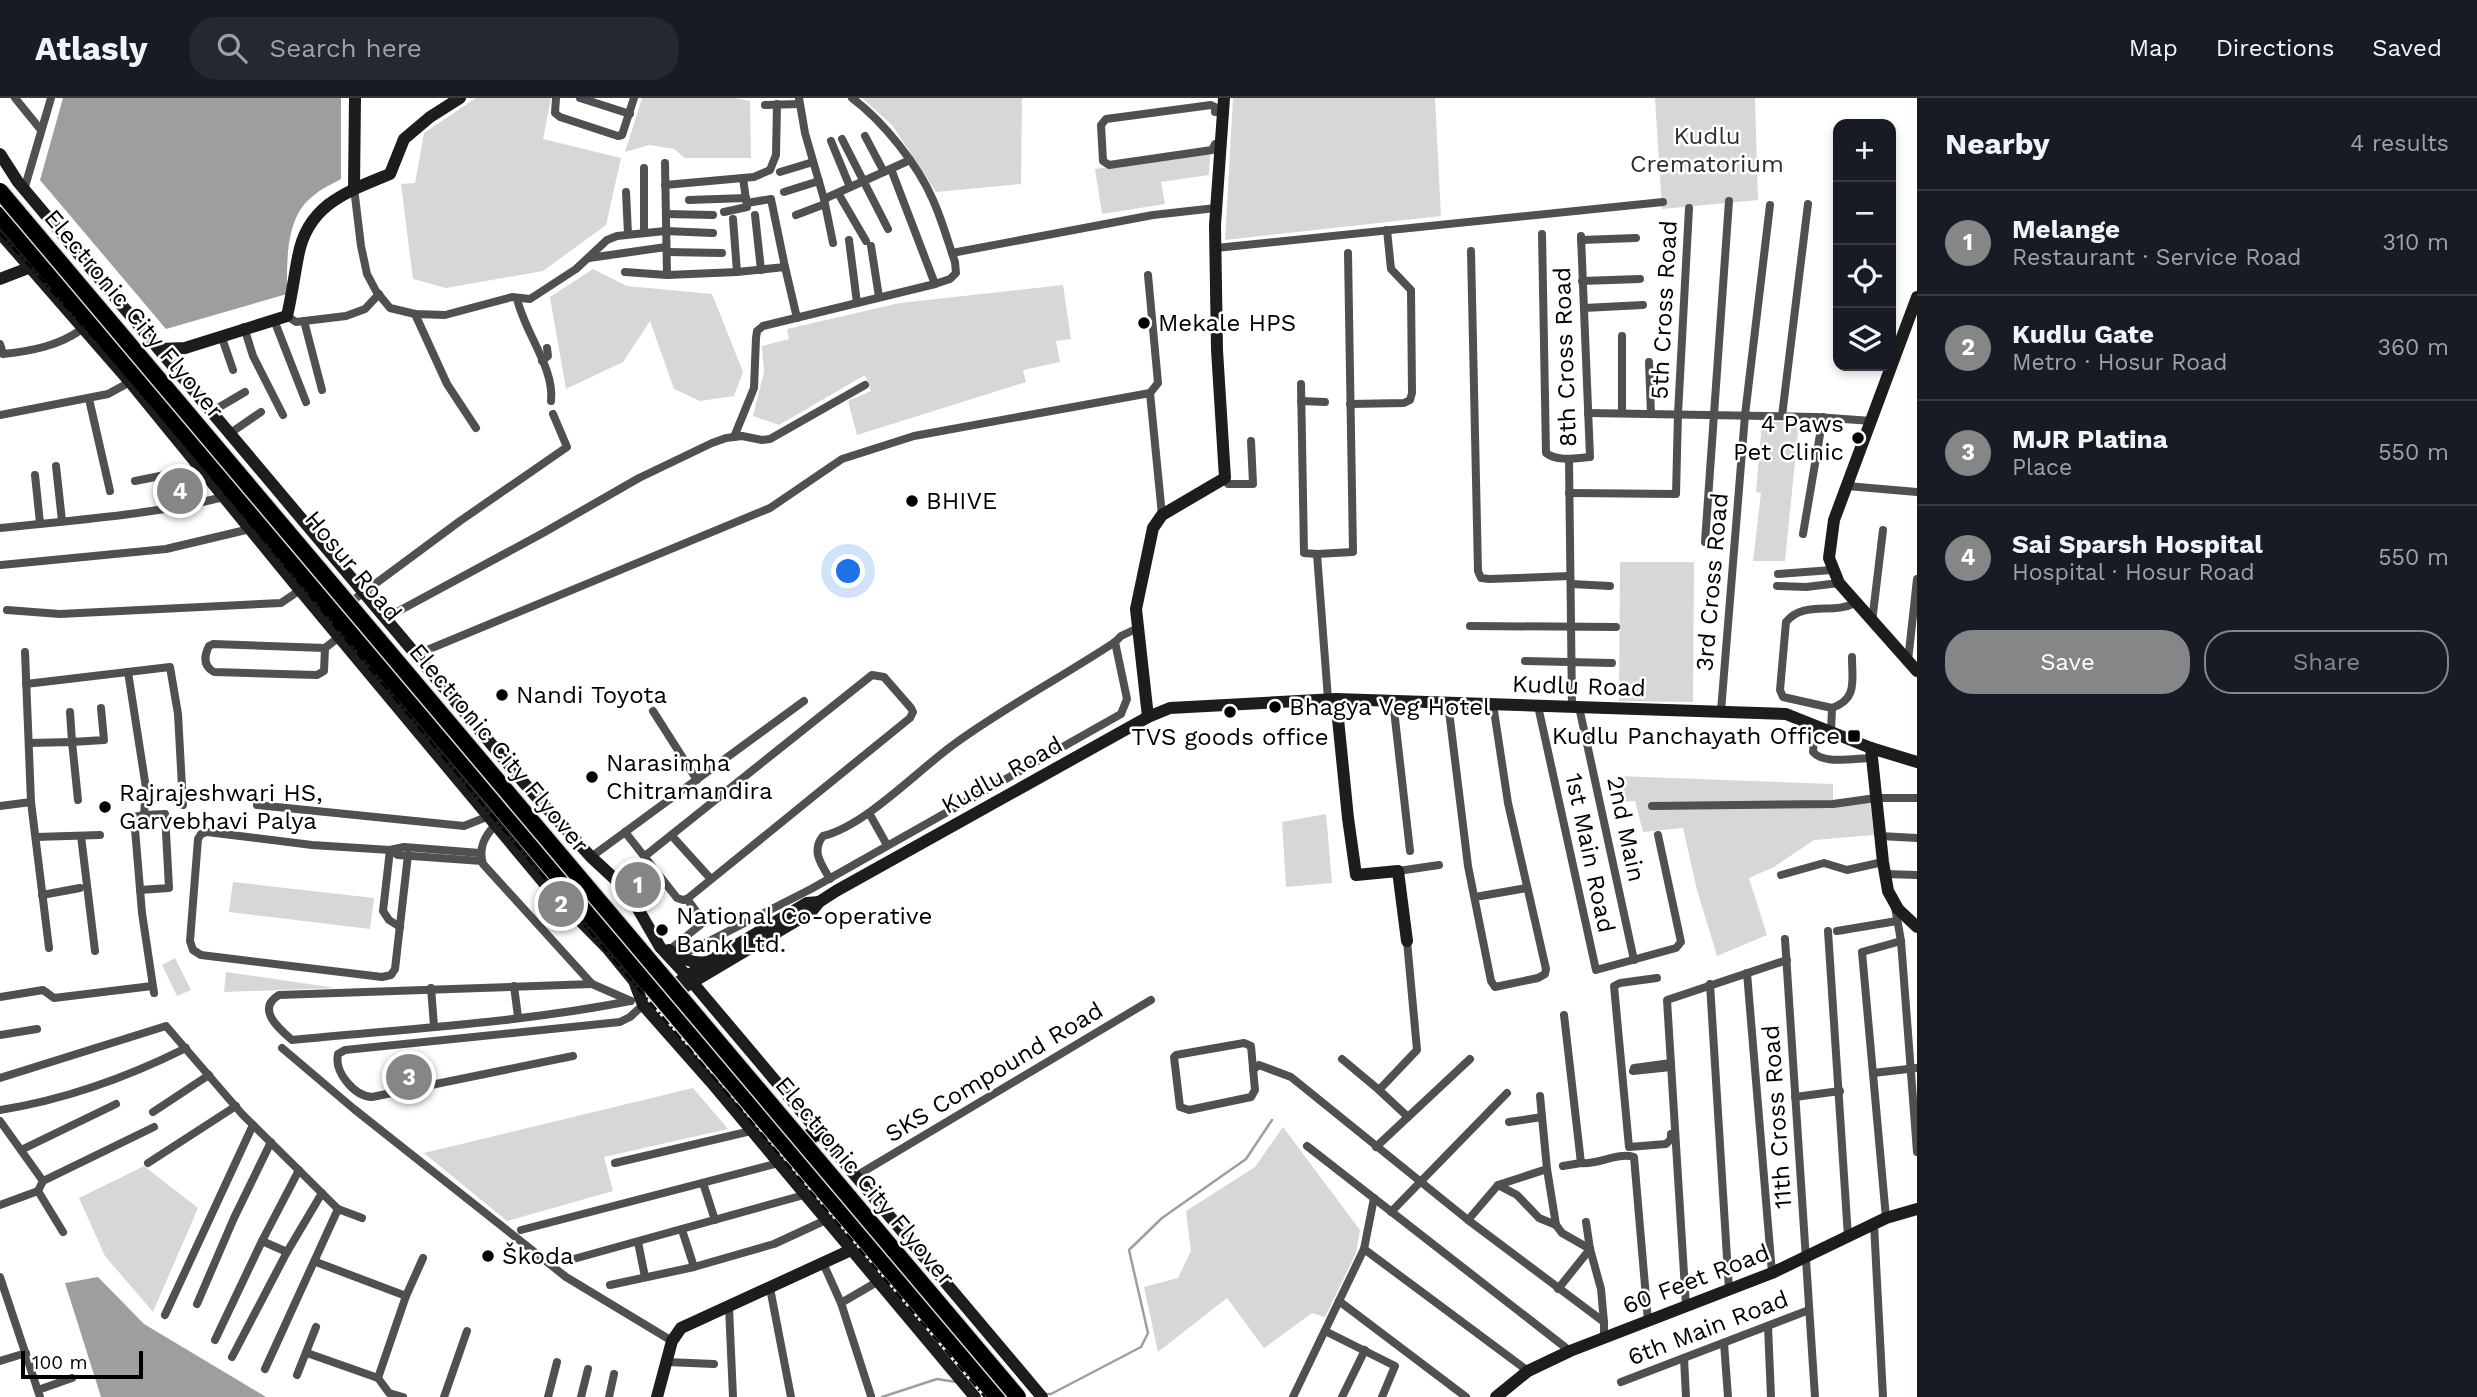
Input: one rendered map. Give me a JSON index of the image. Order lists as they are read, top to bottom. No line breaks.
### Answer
{"streets":{"highway":["Electronic City Flyover","Hosur Road"],"street":["5th Cross Road","8th Cross Road","3rd Cross Road","Kudlu Road","2nd Main","1st Main Road","SKS Compound Road","11th Cross Road","60 Feet Road","6th Main Road"]},"crossings":[["5th Cross Road","2nd Main"],["Electronic City Flyover","Hosur Road"],["8th Cross Road","2nd Main"],["Hosur Road","Kudlu Road"],["3rd Cross Road","Kudlu Road"],["Kudlu Road","2nd Main"],["Kudlu Road","1st Main Road"],["2nd Main","1st Main Road"],["11th Cross Road","60 Feet Road"],["11th Cross Road","6th Main Road"]],"parks":["Kudlu Crematorium"],"places":{"other":["Mekale HPS","4 Paws Pet Clinic","BHIVE","Nandi Toyota","Bhagya Veg Hotel","TVS goods office","Narasimha Chitramandira","Rajrajeshwari HS, Garvebhavi Palya","National Co-operative Bank Ltd.","Škoda"],"transit":["Kudlu Panchayath Office"]},"scale_bar":"100 m","page":{"header":"Atlasly","search":"Search here","nav":["Map","Directions","Saved"],"heading":["Nearby","4 results"],"map_buttons":["+","−"],"list":[{"mark":"1","name":"Melange","note":"Restaurant · Service Road","value":"310 m"},{"mark":"2","name":"Kudlu Gate","note":"Metro · Hosur Road","value":"360 m"},{"mark":"3","name":"MJR Platina","note":"Place","value":"550 m"},{"mark":"4","name":"Sai Sparsh Hospital","note":"Hospital · Hosur Road","value":"550 m"}],"pins":["4","1","2","3"],"buttons":["Save","Share"],"scale":"100 m"}}
